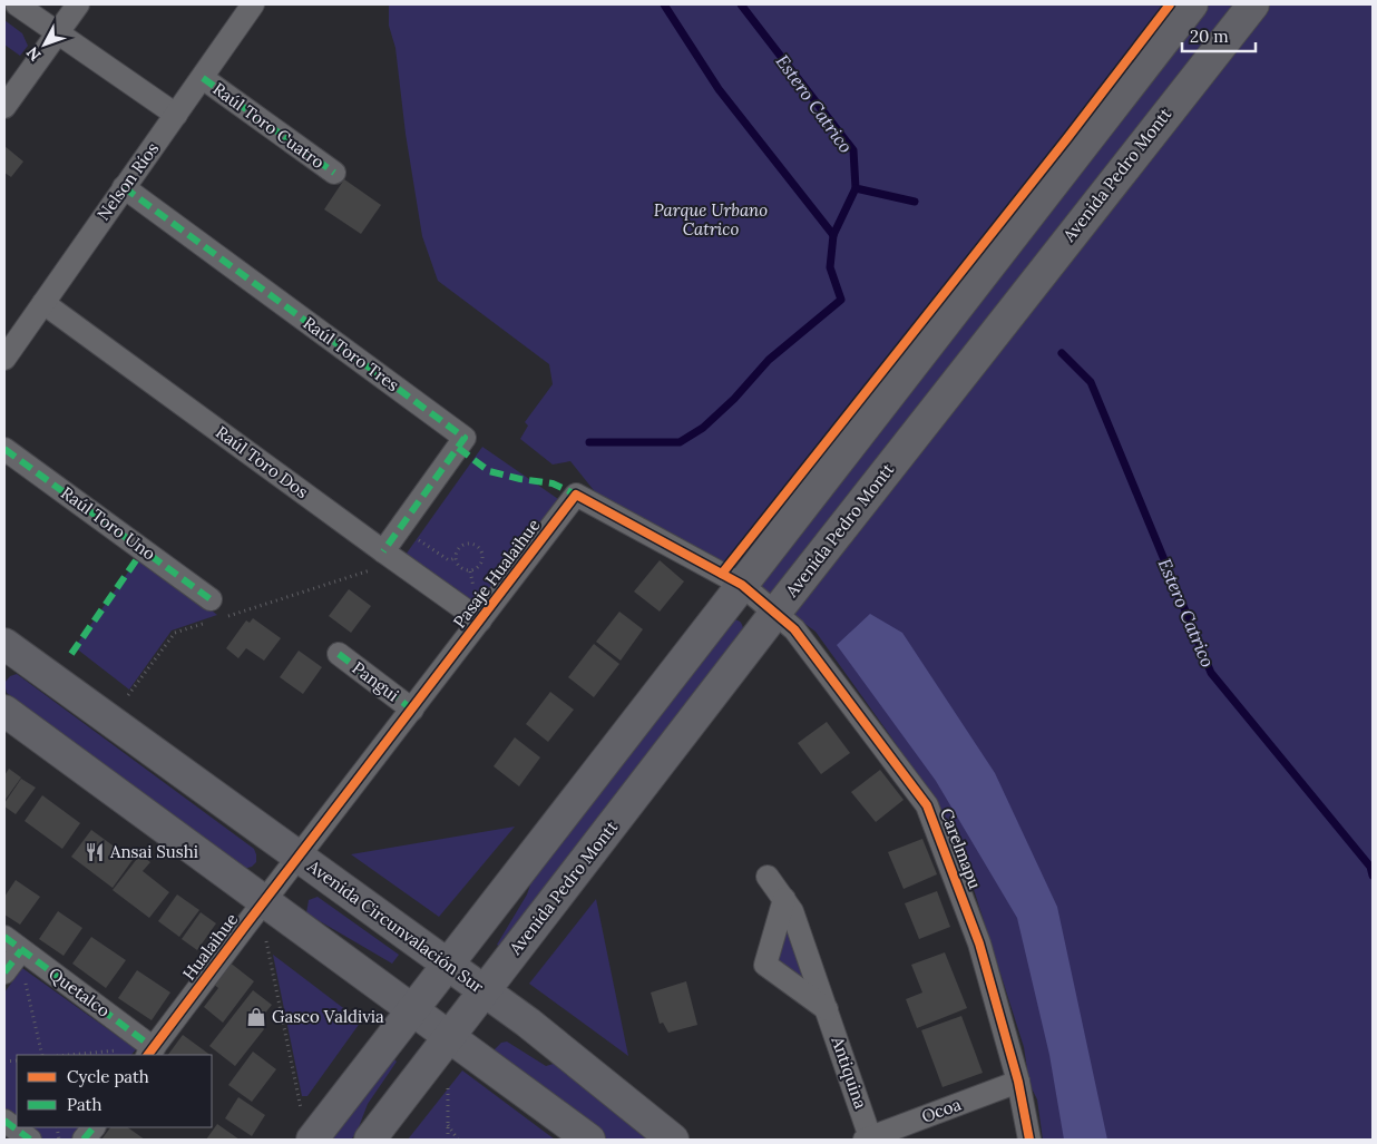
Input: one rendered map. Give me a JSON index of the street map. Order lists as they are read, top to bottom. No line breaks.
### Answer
{"streets":{"main road":["Avenida Pedro Montt","Avenida Circunvalación Sur"],"street":["Raúl Toro Cuatro","Nelson Ríos","Raúl Toro Tres","Raúl Toro Dos","Raúl Toro Uno","Pasaje Hualaihue","Pangui","Carelmapu","Hualaihue","Quetalco","Antiquina","Ocoa"]},"crossings":[["Raúl Toro Cuatro","Nelson Ríos"],["Avenida Pedro Montt","Pasaje Hualaihue"],["Avenida Pedro Montt","Carelmapu"],["Avenida Pedro Montt","Avenida Circunvalación Sur"],["Nelson Ríos","Raúl Toro Tres"],["Nelson Ríos","Raúl Toro Dos"],["Raúl Toro Tres","Raúl Toro Dos"],["Raúl Toro Dos","Pasaje Hualaihue"],["Pasaje Hualaihue","Pangui"],["Pasaje Hualaihue","Carelmapu"],["Pasaje Hualaihue","Avenida Circunvalación Sur"],["Pasaje Hualaihue","Hualaihue"],["Carelmapu","Ocoa"],["Avenida Circunvalación Sur","Hualaihue"],["Hualaihue","Quetalco"],["Antiquina","Ocoa"]],"water":["Estero Catrico"],"parks":["Parque Urbano Catrico"],"places":{"restaurant":["Ansai Sushi"],"shop":["Gasco Valdivia"]},"legend":["Cycle path","Path"],"scale_bar":"20 m","north":"bottom left"}
